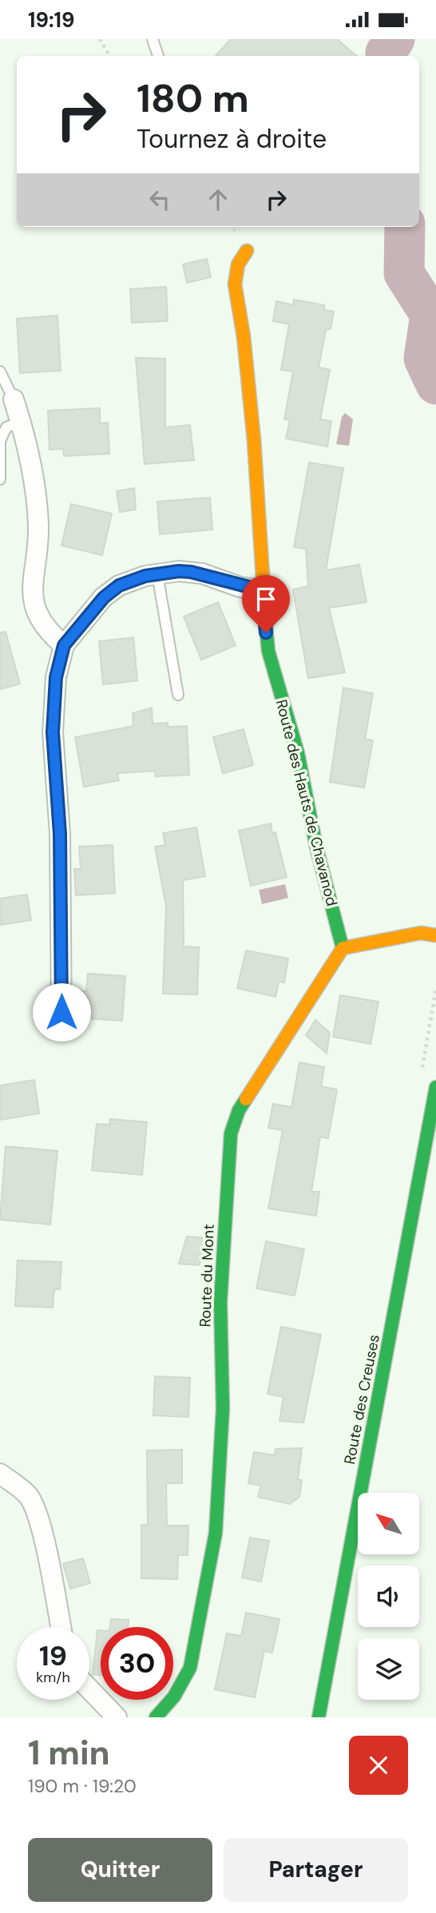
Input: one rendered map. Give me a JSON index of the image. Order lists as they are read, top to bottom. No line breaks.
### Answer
{"streets":{"street":["Route des Hauts de Chavanod","Route du Mont","Route des Creuses"]},"crossings":[["Route des Hauts de Chavanod","Route du Mont"]],"north":"top left","page":{"status":"19:19","turn":["180 m","Tournez à droite"],"speed":"19 km/h","limit":"30","heading":["1 min","190 m · 19:20"],"buttons":["Quitter","Partager"]}}
